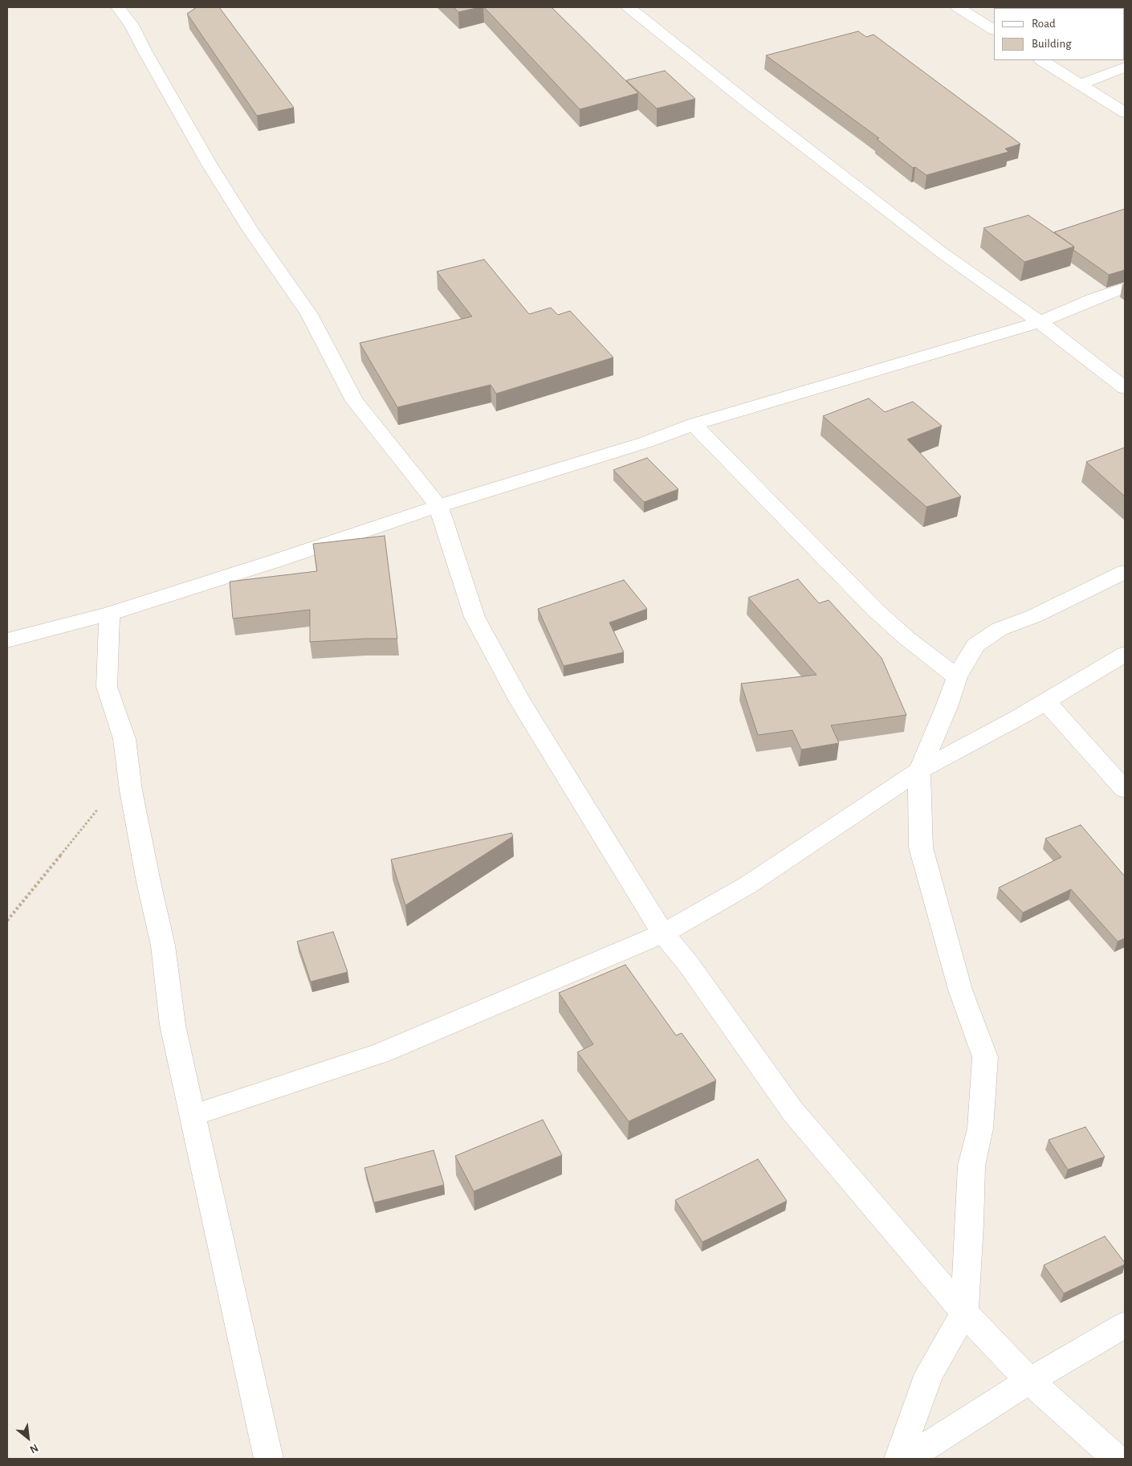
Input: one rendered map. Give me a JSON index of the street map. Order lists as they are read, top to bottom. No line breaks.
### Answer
{"legend":["Road","Building"],"north":"bottom right"}
